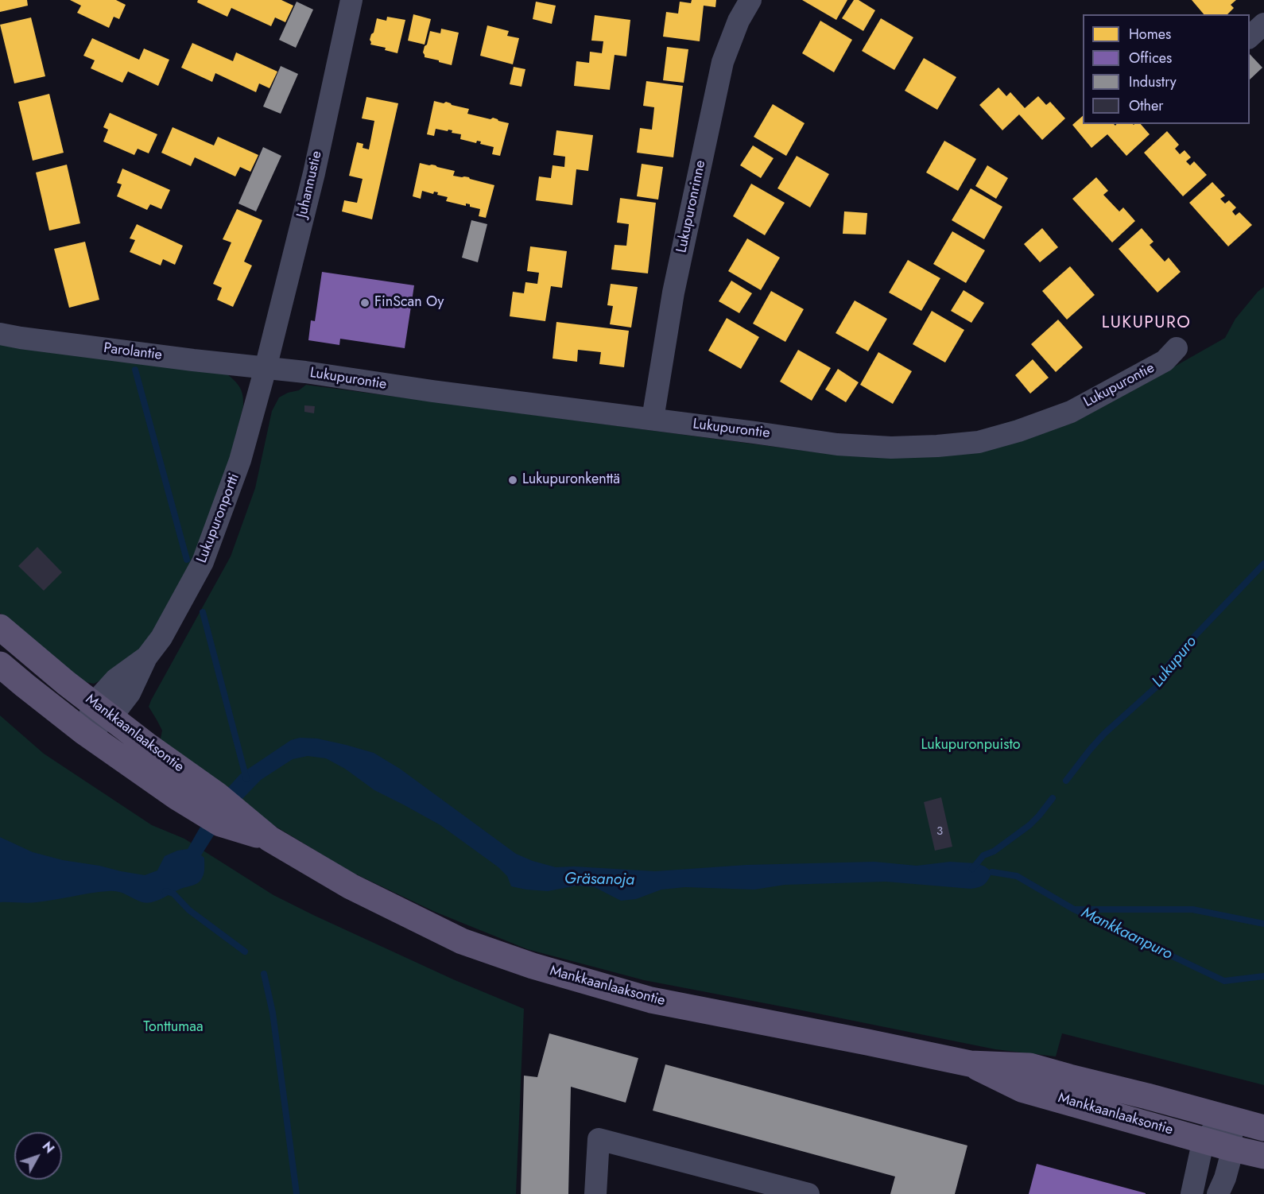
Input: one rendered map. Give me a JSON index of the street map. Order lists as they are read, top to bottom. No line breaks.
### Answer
{"streets":{"main road":["Mankkaanlaaksontie"],"street":["Juhannustie","Lukupuronrinne","Parolantie","Lukupurontie","Lukupuronportti"]},"crossings":[["Juhannustie","Parolantie"],["Juhannustie","Lukupurontie"],["Juhannustie","Lukupuronportti"],["Lukupuronrinne","Lukupurontie"],["Parolantie","Lukupurontie"],["Parolantie","Lukupuronportti"],["Lukupurontie","Lukupuronportti"],["Lukupuronportti","Mankkaanlaaksontie"]],"districts":["LUKUPURO"],"water":["Lukupuro","Gräsanoja","Mankkaanpuro"],"parks":["Lukupuronpuisto","Tonttumaa"],"places":["FinScan Oy","Lukupuronkenttä"],"house_numbers":["3"],"legend":["Homes","Offices","Industry","Other"],"north":"top right"}
